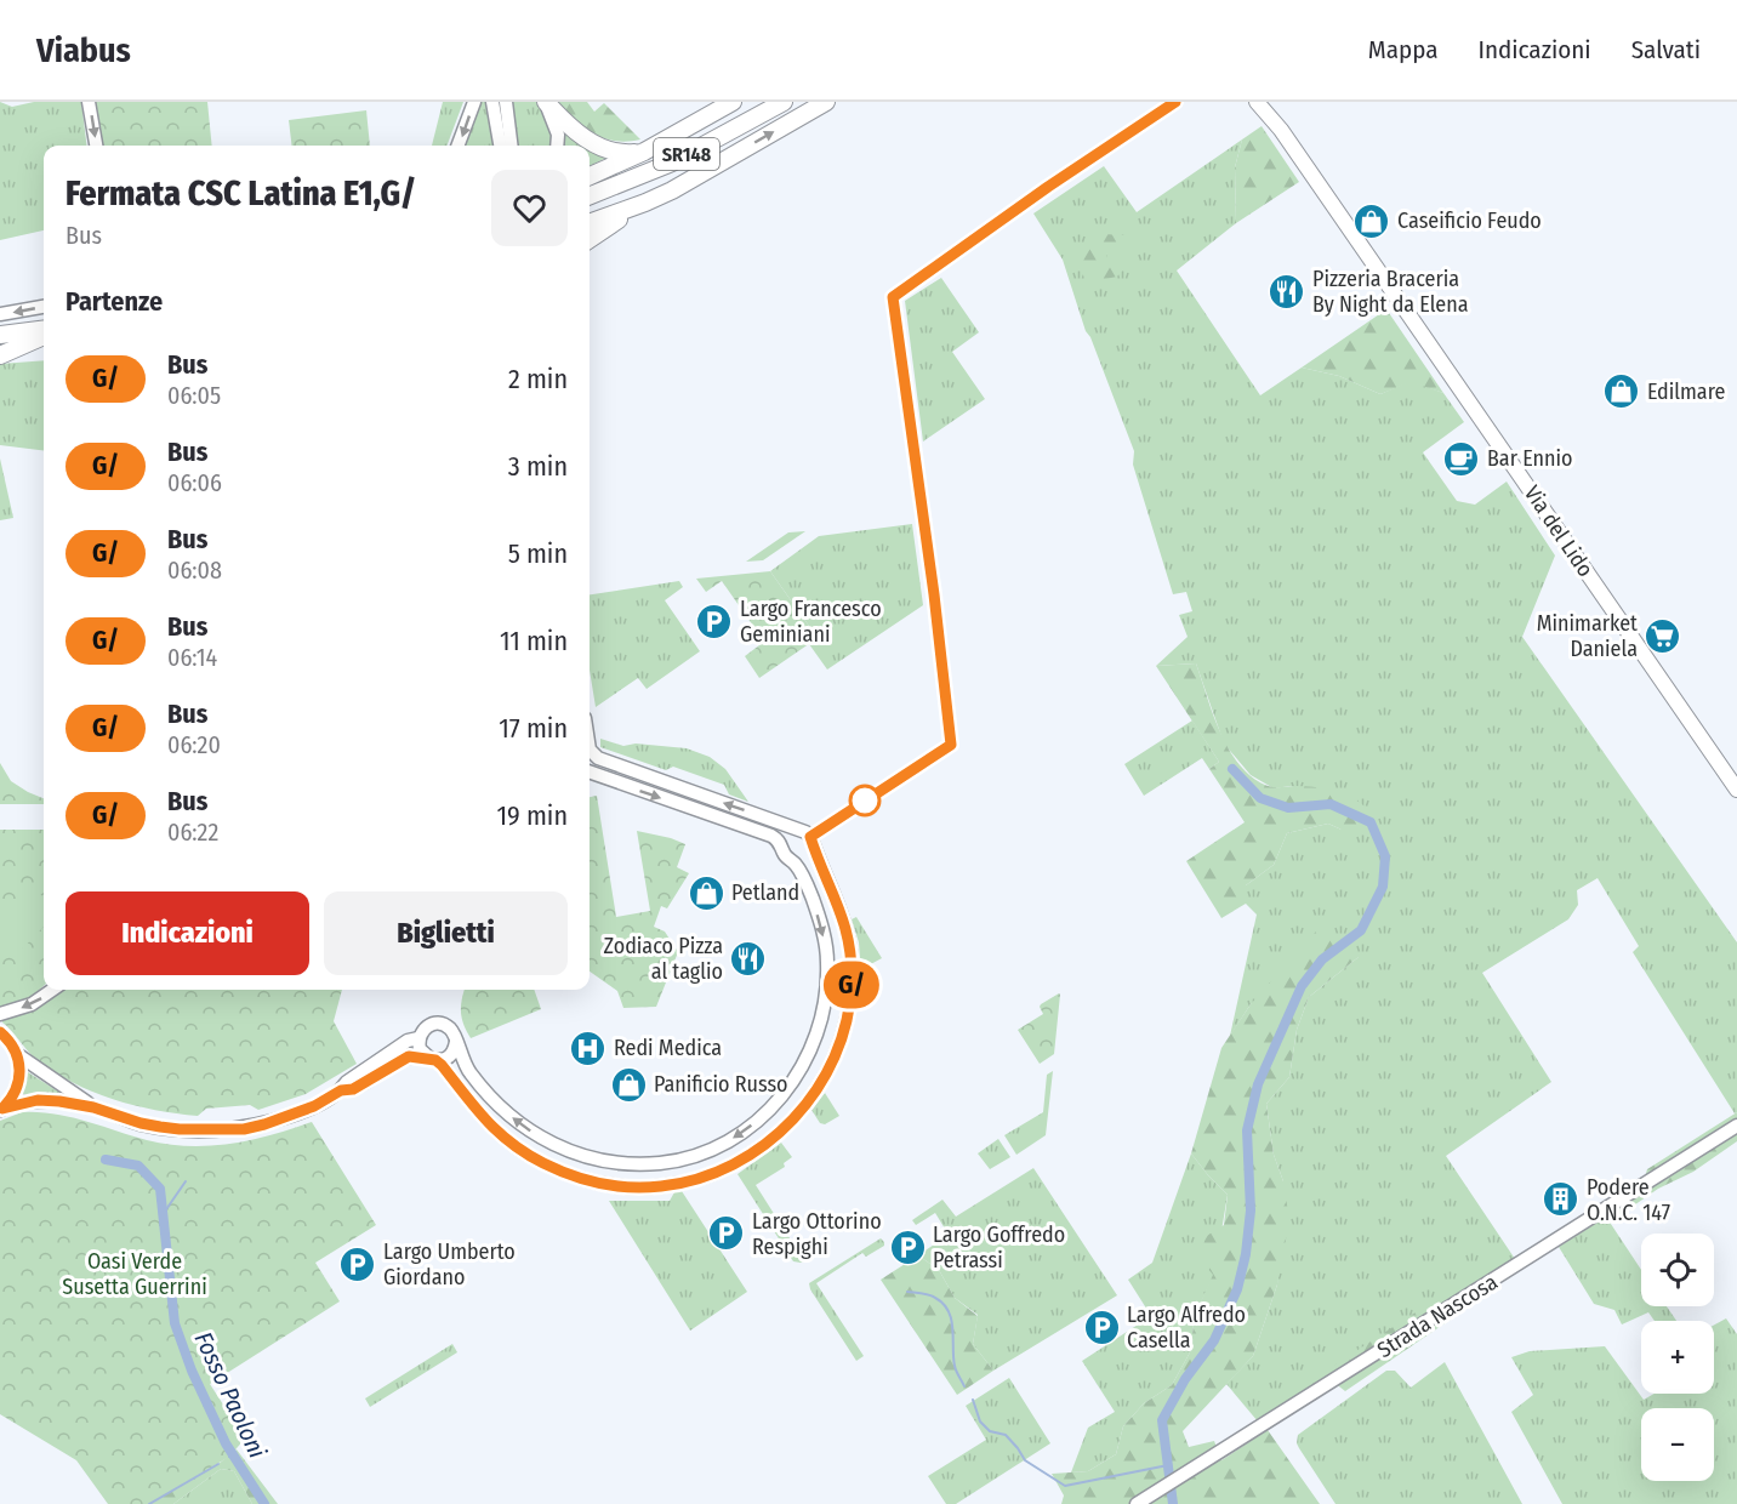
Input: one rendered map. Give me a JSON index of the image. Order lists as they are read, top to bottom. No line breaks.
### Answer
{"streets":{"main road":["SR148","Via del Lido"],"street":["Strada Nascosa"]},"water":["Fosso Paoloni"],"parks":["Oasi Verde Susetta Guerrini"],"places":{"shop":["Caseificio Feudo","Edilmare","Petland","Panificio Russo"],"restaurant":["Pizzeria Braceria By Night da Elena","Zodiaco Pizza al taglio"],"cafe":["Bar Ennio"],"parking":["Largo Francesco Geminiani","Largo Ottorino Respighi","Largo Goffredo Petrassi","Largo Umberto Giordano","Largo Alfredo Casella"],"supermarket":["Minimarket Daniela"],"hospital":["Redi Medica"],"building":["Podere O.N.C. 147"]},"lines":["bus line G/"],"page":{"header":"Viabus","nav":["Mappa","Indicazioni","Salvati"],"on_map":"G/","heading":[["Fermata CSC Latina E1,G/","Bus"],"Partenze"],"list":[{"mark":"G/","name":"Bus","note":"06:05","value":"2 min"},{"mark":"G/","name":"Bus","note":"06:06","value":"3 min"},{"mark":"G/","name":"Bus","note":"06:08","value":"5 min"},{"mark":"G/","name":"Bus","note":"06:14","value":"11 min"},{"mark":"G/","name":"Bus","note":"06:20","value":"17 min"},{"mark":"G/","name":"Bus","note":"06:22","value":"19 min"}],"buttons":["Indicazioni","Biglietti"],"map_buttons":["+","−"]}}
